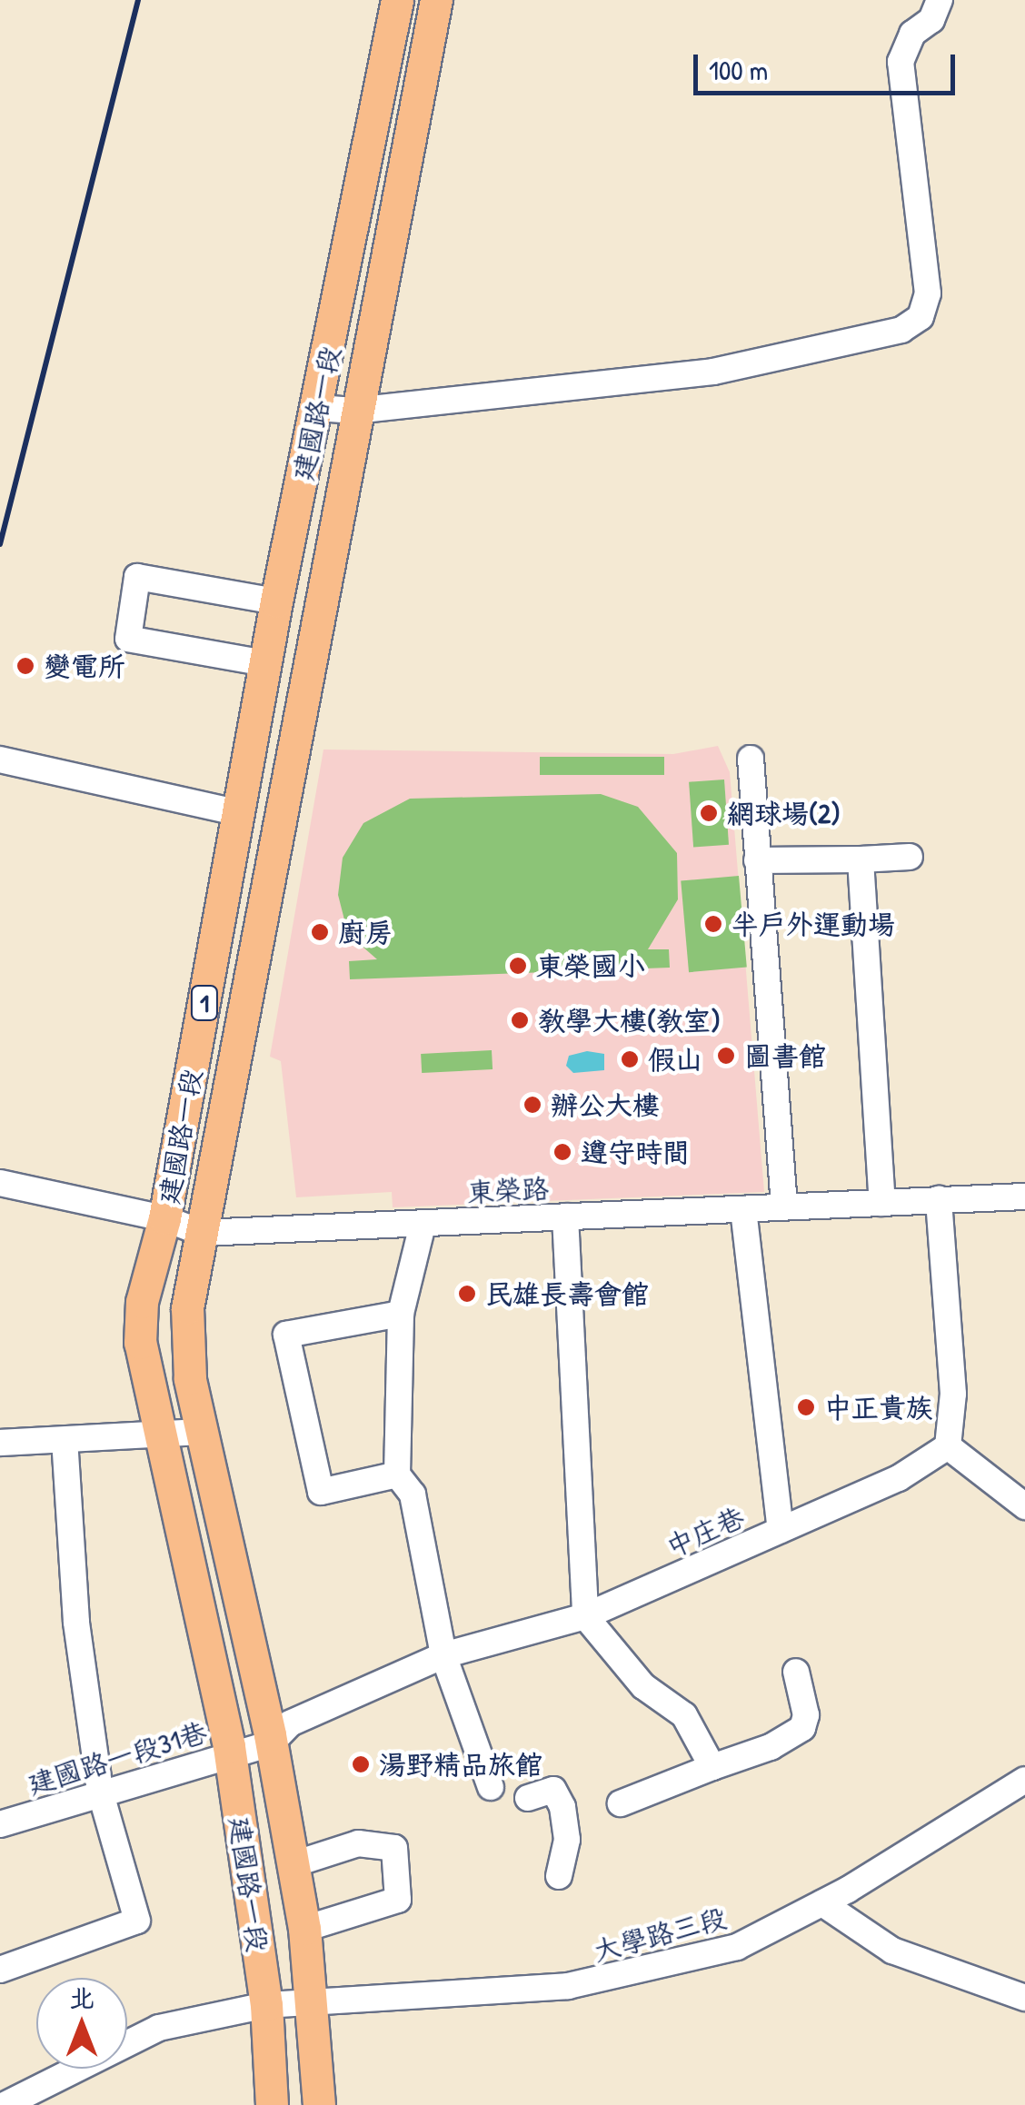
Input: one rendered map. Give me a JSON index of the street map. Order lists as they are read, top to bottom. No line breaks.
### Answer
{"streets":{"main road":["建國路一段","1"],"street":["東榮路","中庄巷","建國路一段31巷","大學路三段"]},"crossings":[["建國路一段","1"],["建國路一段","東榮路"],["建國路一段","中庄巷"],["建國路一段","建國路一段31巷"],["建國路一段","大學路三段"],["1","大學路三段"],["中庄巷","建國路一段31巷"]],"places":["變電所","網球場(2)","半戶外運動場","廚房","東榮國小","教學大樓(教室)","圖書館","假山","辦公大樓","遵守時間","民雄長壽會館","中正貴族","湯野精品旅館"],"scale_bar":"100 m","north":"top"}
